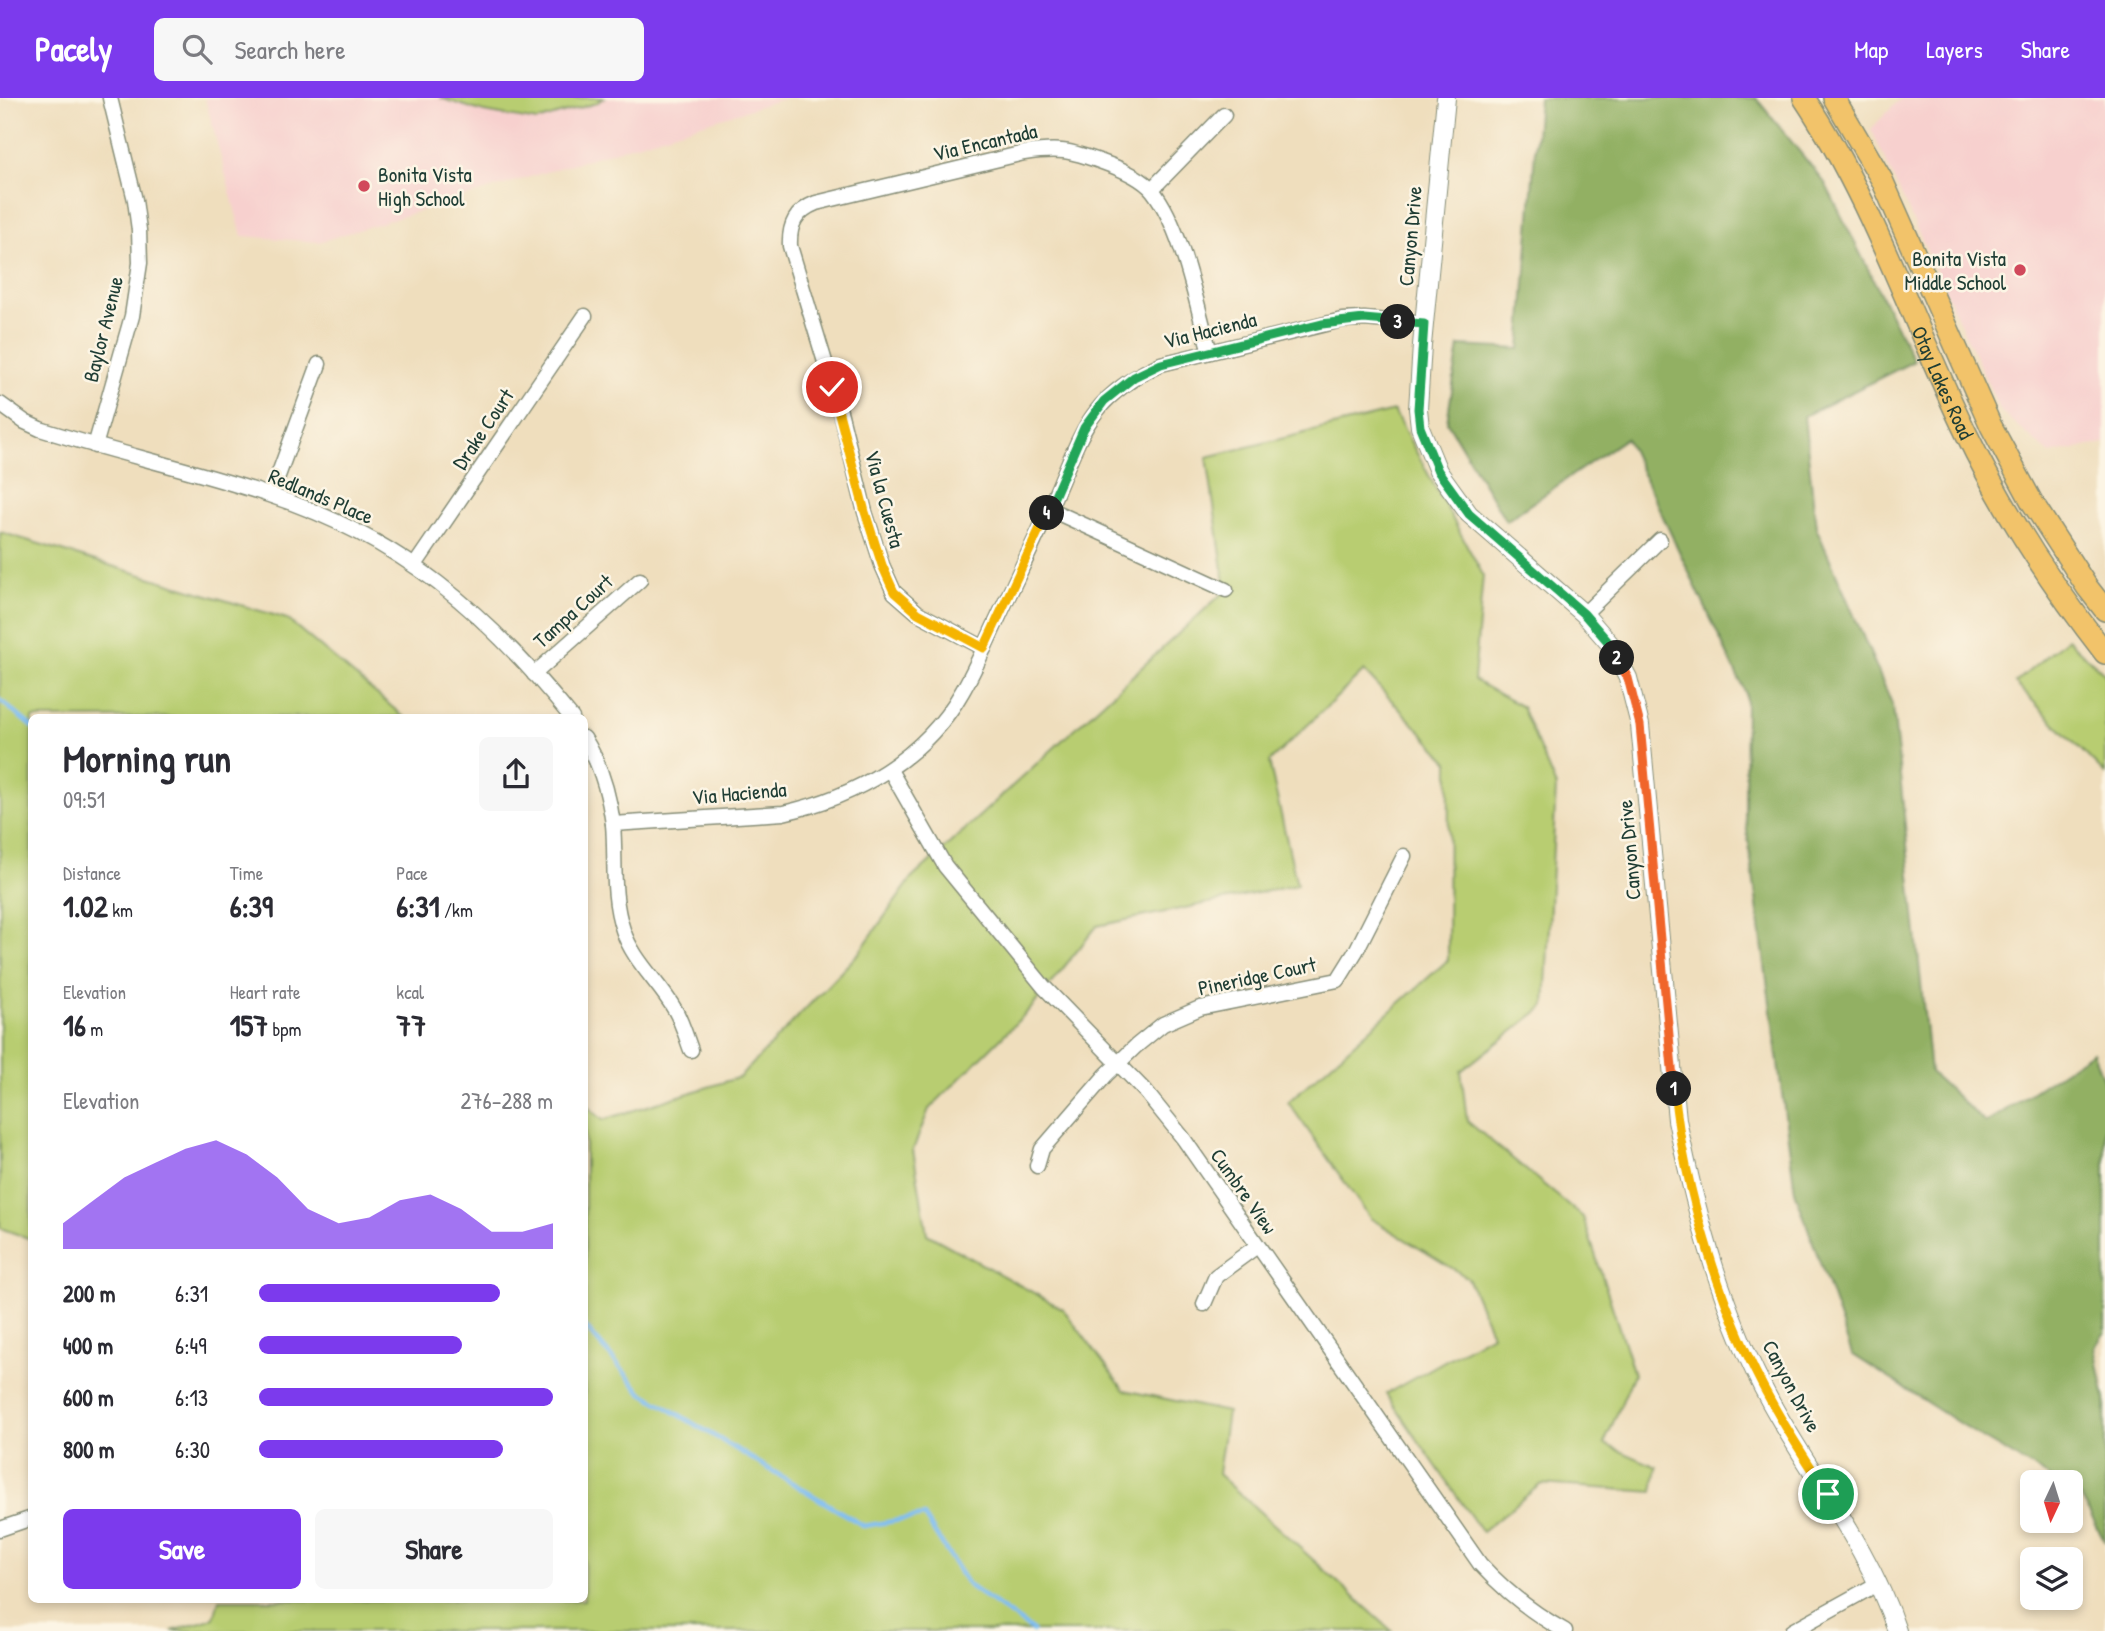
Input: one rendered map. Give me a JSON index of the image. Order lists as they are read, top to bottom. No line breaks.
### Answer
{"streets":{"main road":["Otay Lakes Road"],"street":["Via Encantada","Canyon Drive","Baylor Avenue","Via Hacienda","Drake Court","Redlands Place","Via la Cuesta","Tampa Court","Pineridge Court","Cumbre View"]},"crossings":[["Via Encantada","Via Hacienda"],["Via Encantada","Via la Cuesta"],["Canyon Drive","Via Hacienda"],["Baylor Avenue","Redlands Place"],["Via Hacienda","Via la Cuesta"],["Via Hacienda","Cumbre View"],["Drake Court","Redlands Place"],["Redlands Place","Tampa Court"],["Pineridge Court","Cumbre View"]],"places":["Bonita Vista High School","Bonita Vista Middle School"],"north":"bottom","page":{"header":"Pacely","search":"Search here","nav":["Map","Layers","Share"],"pins":["3","4","2","1"],"heading":["Morning run","09:51"],"stats":[["Distance","1.02 km"],["Time","6:39"],["Pace","6:31 /km"],["Elevation","16 m"],["Heart rate","157 bpm"],["kcal","77"]],"chart":["Elevation","276–288 m"],"list":[{"name":"200 m","note":"6:31"},{"name":"400 m","note":"6:49"},{"name":"600 m","note":"6:13"},{"name":"800 m","note":"6:30"}],"buttons":["Save","Share"]}}
